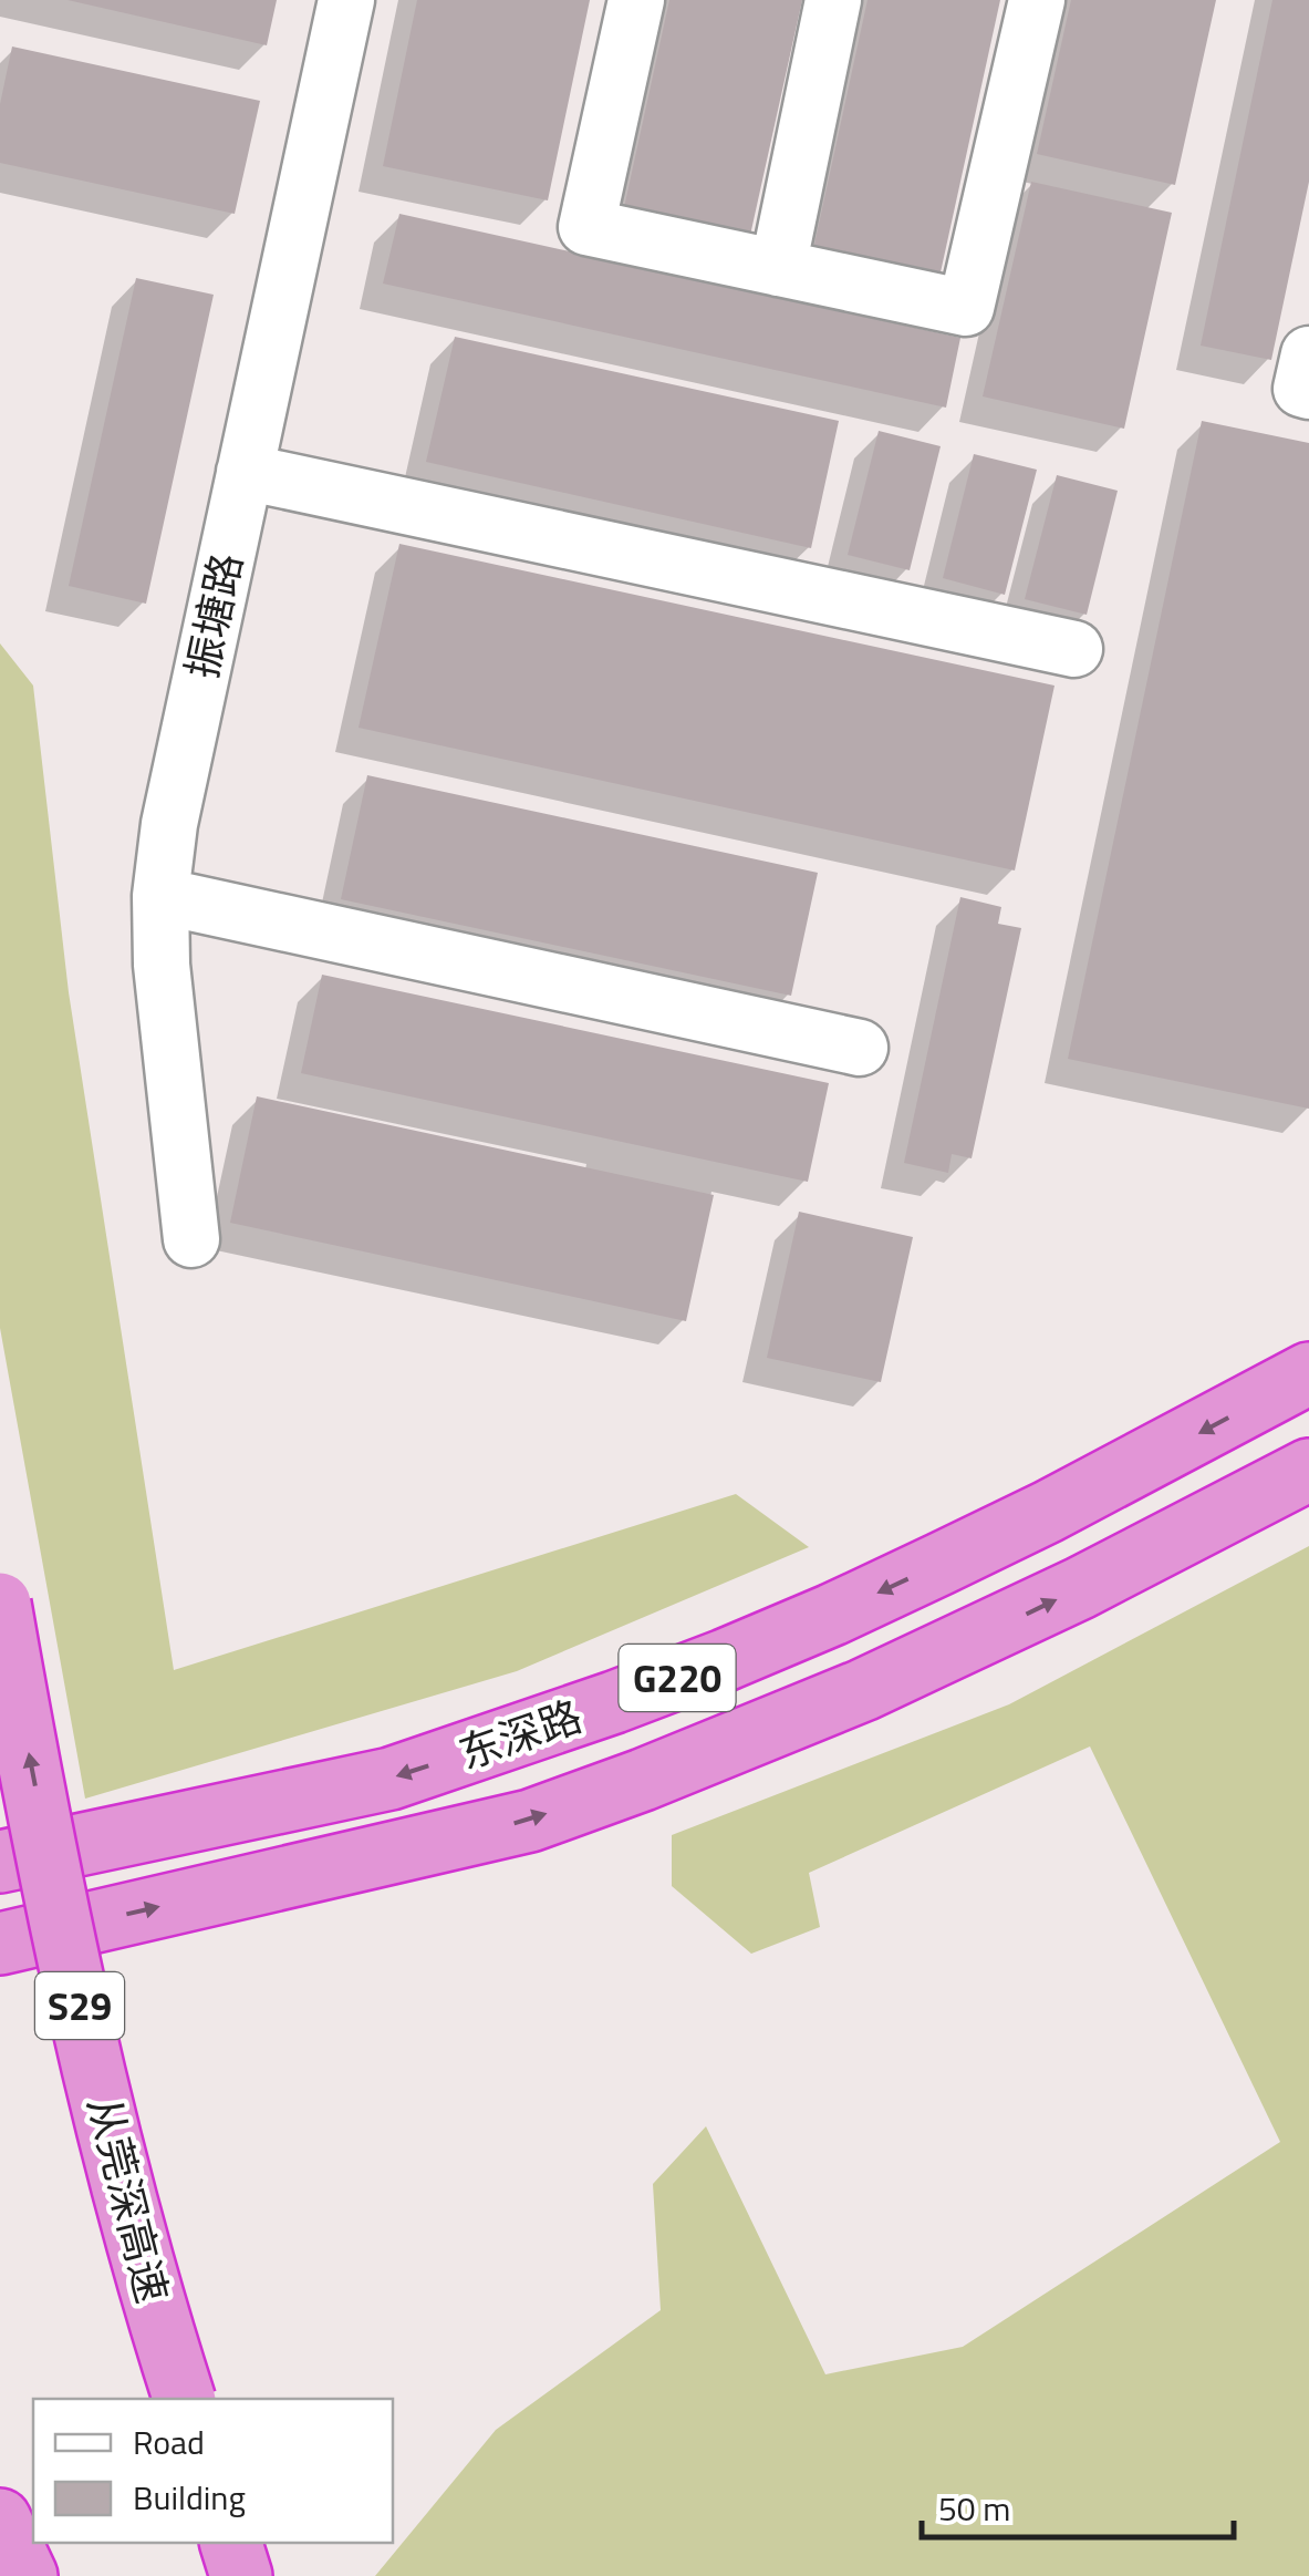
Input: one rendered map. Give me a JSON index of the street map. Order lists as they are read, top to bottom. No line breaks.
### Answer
{"streets":{"highway":["G220","东深路","S29","从莞深高速"],"street":["振塘路"]},"one_way":["从莞深高速"],"legend":["Road","Building"],"scale_bar":"50 m"}
